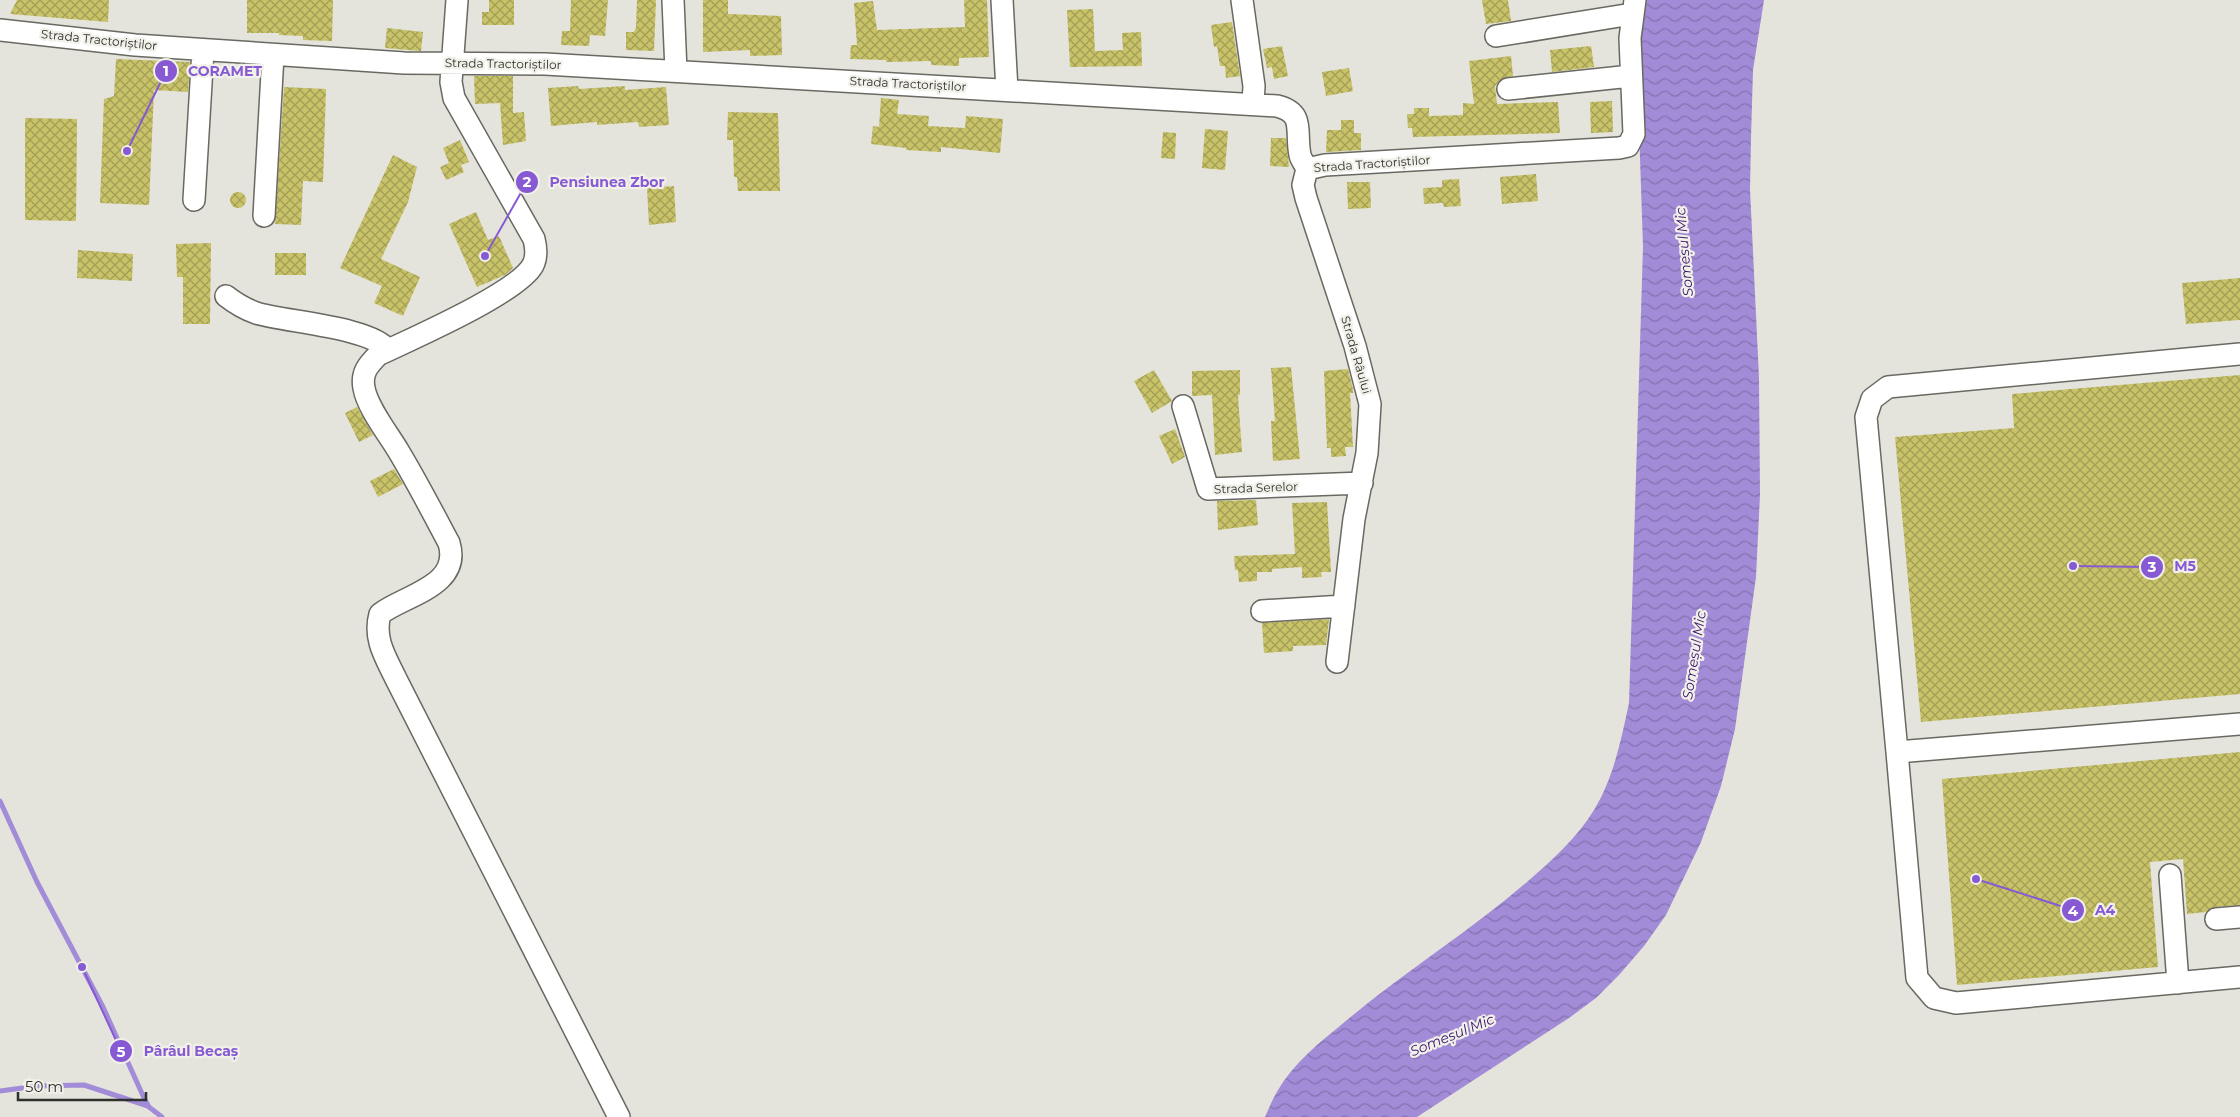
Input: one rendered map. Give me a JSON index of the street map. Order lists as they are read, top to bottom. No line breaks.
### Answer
{"streets":{"street":["Strada Tractoriștilor","Strada Râului","Strada Serelor"]},"crossings":[["Strada Tractoriștilor","Strada Râului"],["Strada Râului","Strada Serelor"]],"water":["Someșul Mic"],"places":["CORAMET","Pensiunea Zbor","M5","A4","Pârâul Becaș"],"scale_bar":"50 m"}
